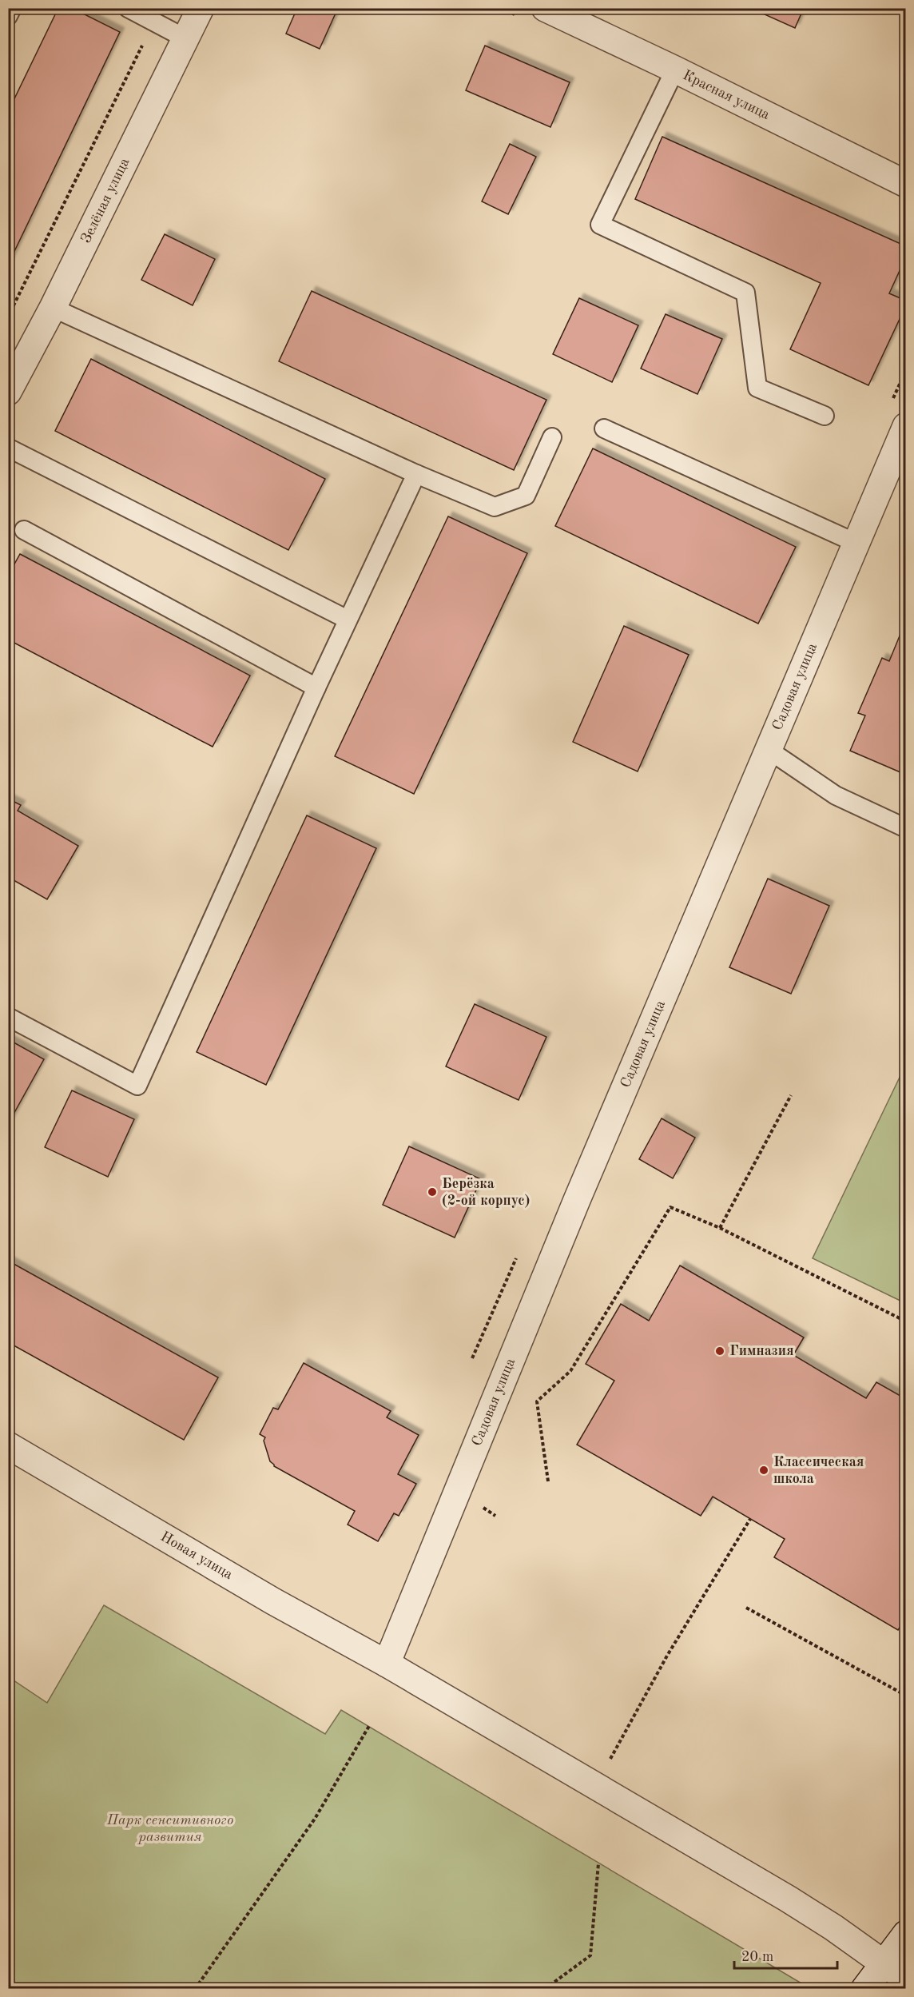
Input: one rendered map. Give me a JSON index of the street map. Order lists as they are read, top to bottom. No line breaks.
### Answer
{"streets":{"street":["Красная улица","Зелёная улица","Садовая улица","Новая улица"]},"crossings":[["Садовая улица","Новая улица"]],"parks":["Парк сенситивного развития"],"places":["Берёзка (2-ой корпус)","Гимназия","Классическая школа"],"scale_bar":"20 m"}
